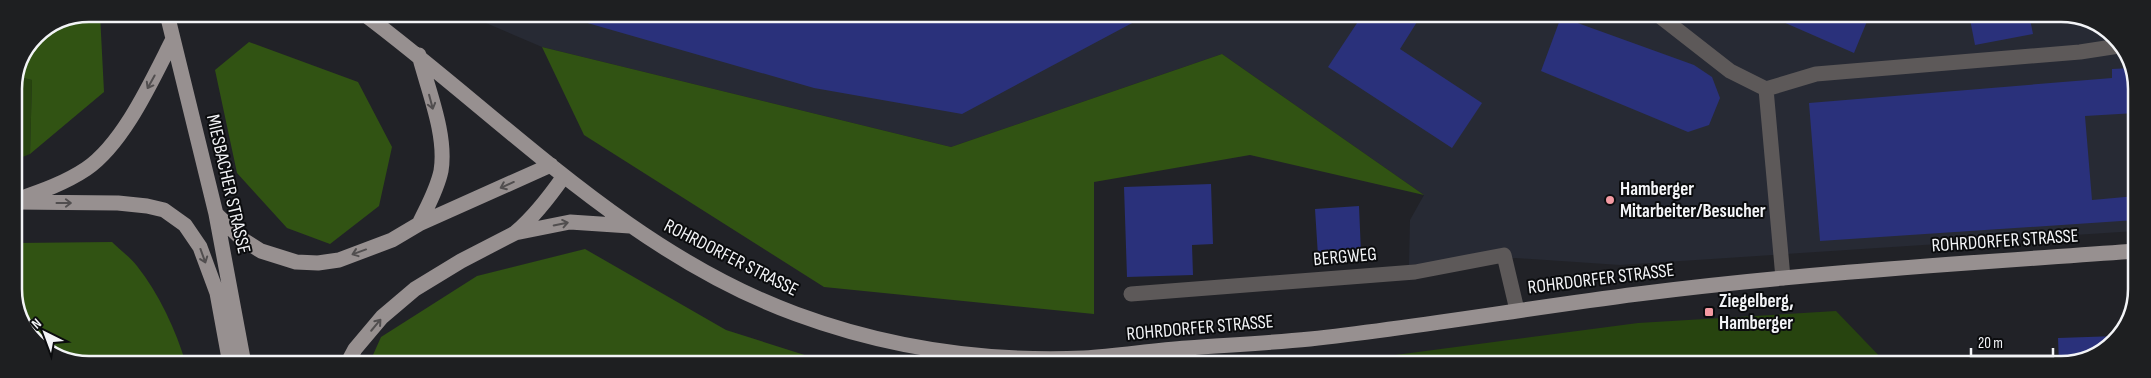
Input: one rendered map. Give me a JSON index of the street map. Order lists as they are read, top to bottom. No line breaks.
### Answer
{"streets":{"main road":["MIESBACHER STRASSE","ROHRDORFER STRASSE"],"street":["BERGWEG"]},"crossings":[["ROHRDORFER STRASSE","BERGWEG"]],"places":{"other":["Hamberger Mitarbeiter/Besucher"],"transit":["Ziegelberg, Hamberger"]},"scale_bar":"20 m","north":"top left"}
